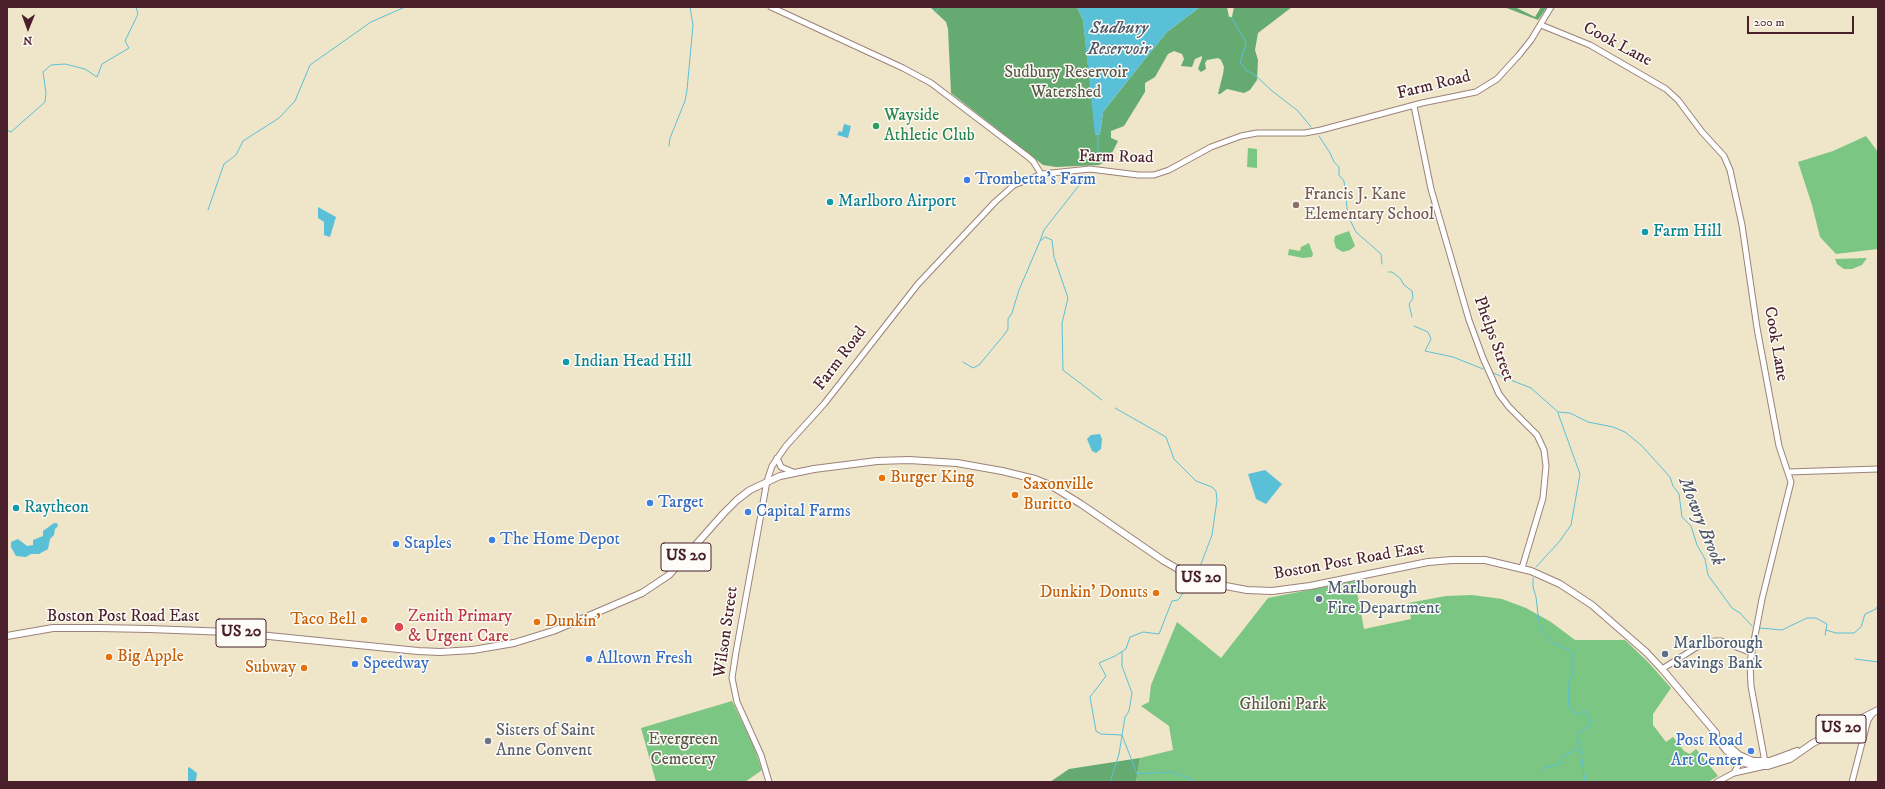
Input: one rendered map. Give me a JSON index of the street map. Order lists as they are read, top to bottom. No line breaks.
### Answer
{"streets":{"main road":["US 20","Boston Post Road East"],"street":["Cook Lane","Farm Road","Phelps Street","Wilson Street"]},"crossings":[["Cook Lane","Farm Road"],["Cook Lane","US 20"],["Farm Road","Phelps Street"],["Farm Road","Boston Post Road East"],["Farm Road","Wilson Street"],["Phelps Street","Boston Post Road East"],["US 20","Boston Post Road East"],["Boston Post Road East","Wilson Street"]],"water":["Sudbury Reservoir","Mowry Brook"],"parks":["Sudbury Reservoir Watershed","Ghiloni Park","Evergreen Cemetery"],"places":["Wayside Athletic Club","Trombetta's Farm","Marlboro Airport","Francis J. Kane Elementary School","Farm Hill","Indian Head Hill","Burger King","Saxonville Buritto","Target","Raytheon","Capital Farms","The Home Depot","Staples","Dunkin' Donuts","Marlborough Fire Department","Taco Bell","Dunkin'","Zenith Primary & Urgent Care","Marlborough Savings Bank","Big Apple","Alltown Fresh","Speedway","Subway","Sisters of Saint Anne Convent","Post Road Art Center"],"scale_bar":"200 m","north":"bottom"}
